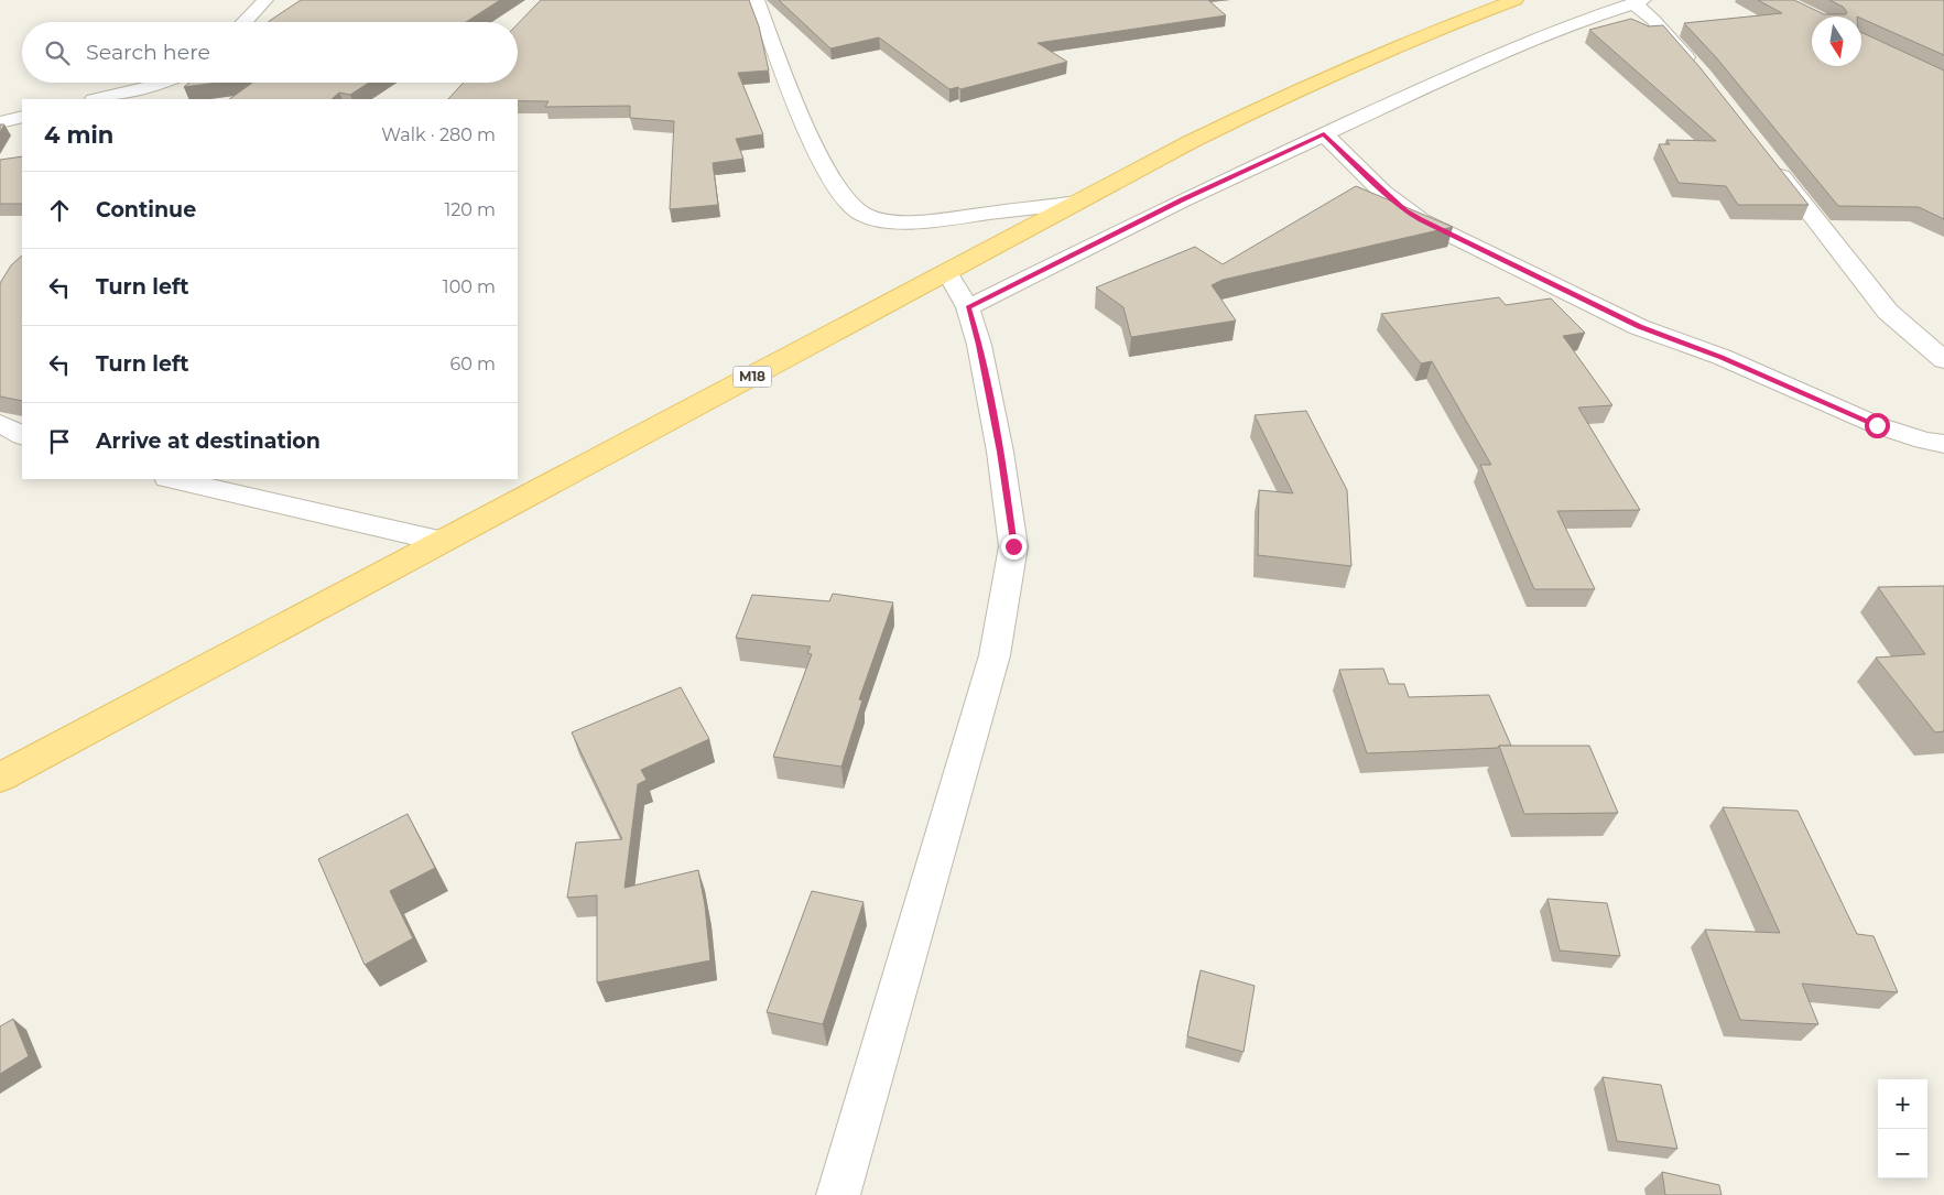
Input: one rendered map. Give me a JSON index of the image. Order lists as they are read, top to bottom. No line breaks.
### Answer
{"streets":{"main road":["M18"]},"north":"bottom","page":{"search":"Search here","heading":["4 min","Walk · 280 m"],"list":[["Continue","120 m"],["Turn left","100 m"],["Turn left","60 m"],"Arrive at destination"],"map_buttons":["+","−"]}}
